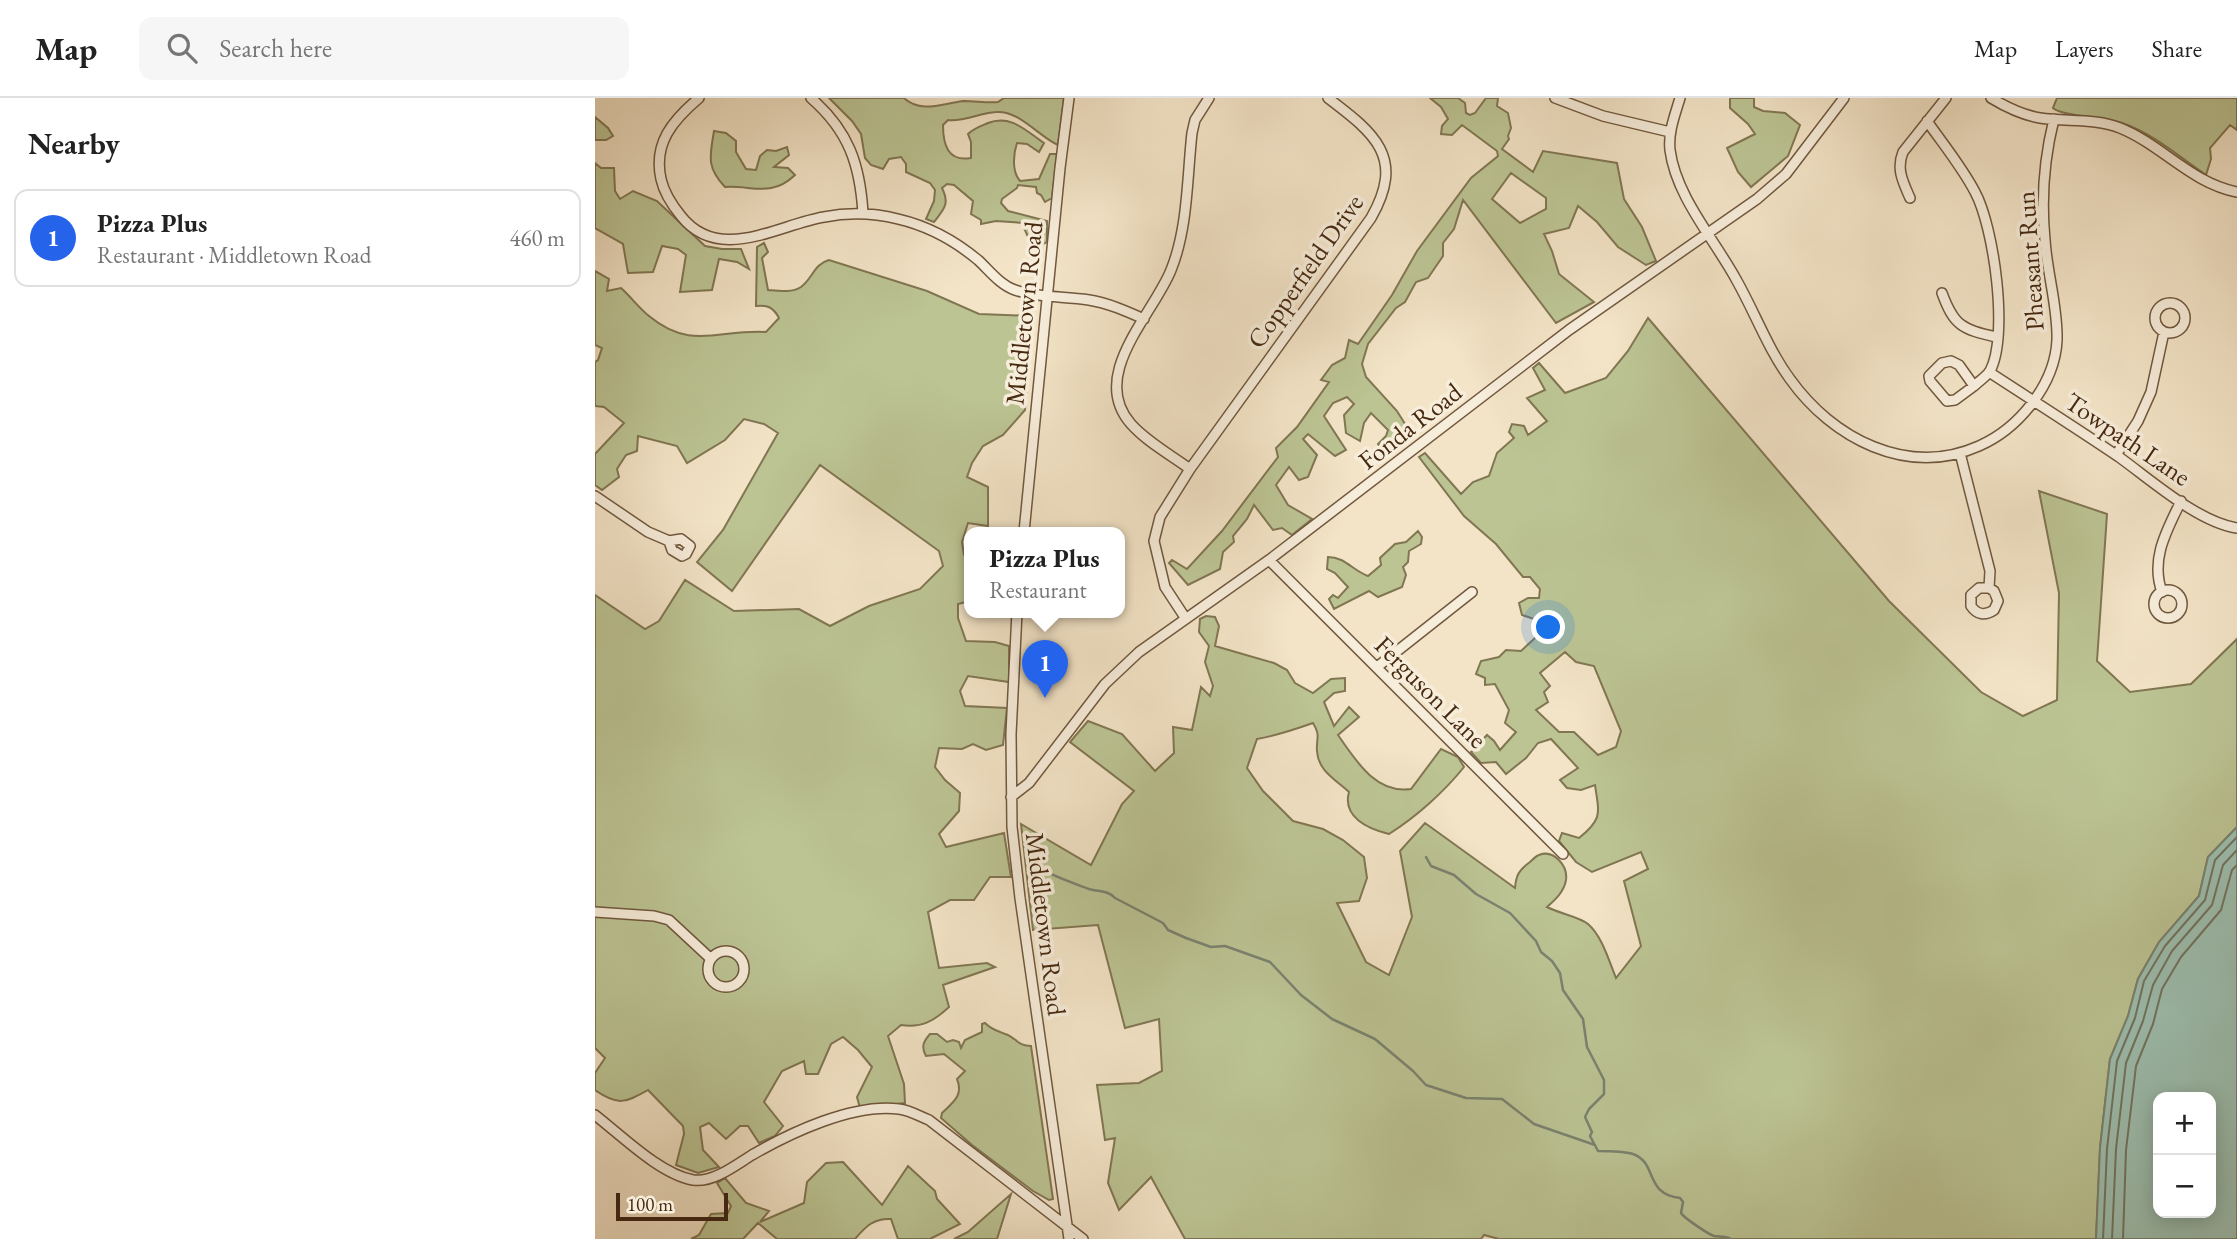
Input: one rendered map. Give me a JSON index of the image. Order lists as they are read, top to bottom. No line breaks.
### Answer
{"streets":{"street":["Pheasant Run","Copperfield Drive","Middletown Road","Fonda Road","Towpath Lane","Ferguson Lane"]},"crossings":[["Pheasant Run","Fonda Road"],["Pheasant Run","Towpath Lane"],["Copperfield Drive","Fonda Road"],["Middletown Road","Fonda Road"],["Fonda Road","Ferguson Lane"]],"scale_bar":"100 m","page":{"header":"Map","search":"Search here","nav":["Map","Layers","Share"],"heading":"Nearby","list":[{"mark":"1","name":"Pizza Plus","note":"Restaurant · Middletown Road","value":"460 m"}],"popup":["Pizza Plus","Restaurant"],"pins":"1","map_buttons":["+","−"],"scale":"100 m"}}
